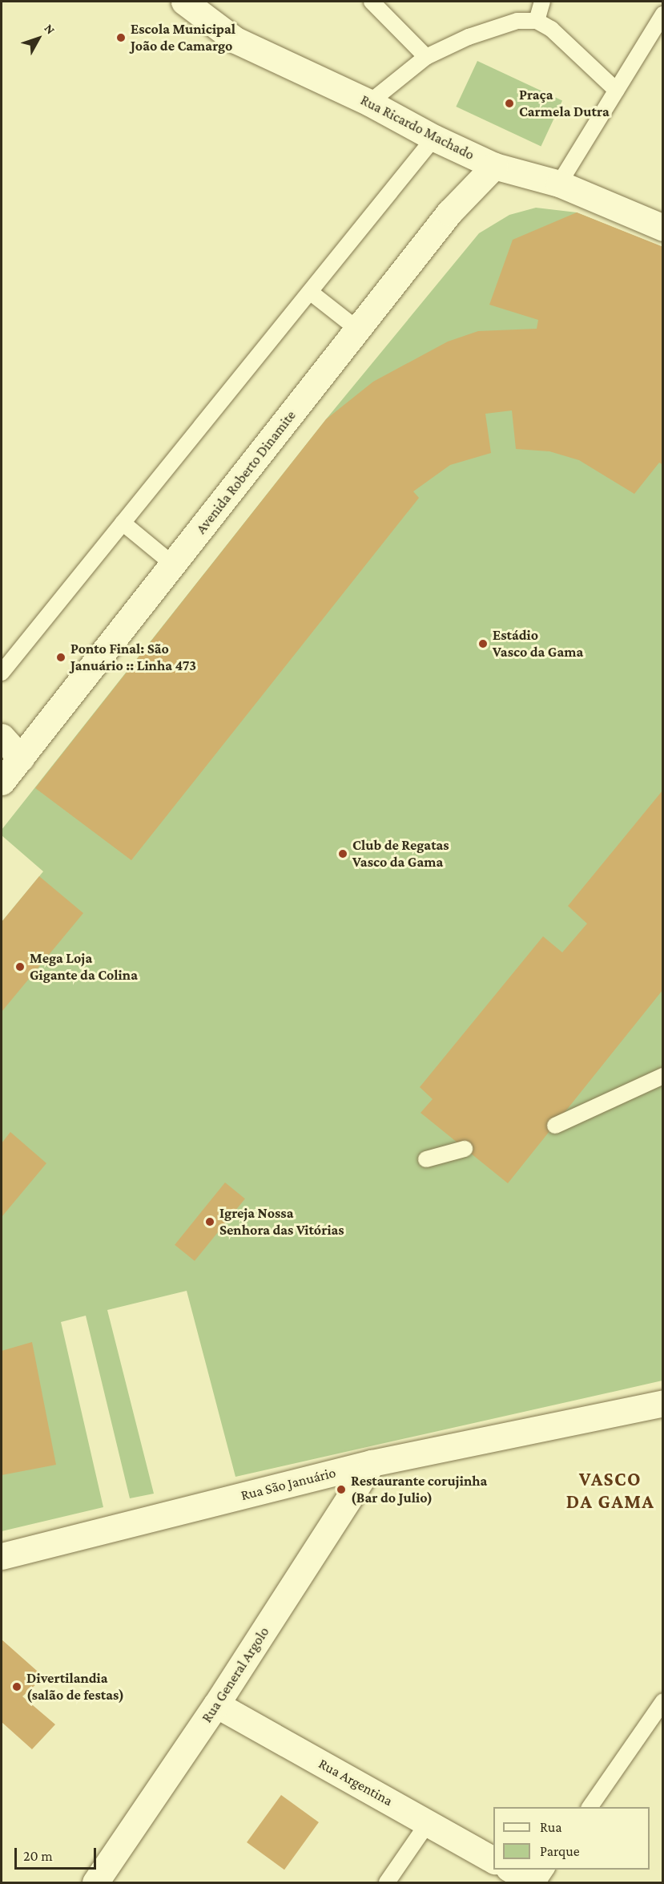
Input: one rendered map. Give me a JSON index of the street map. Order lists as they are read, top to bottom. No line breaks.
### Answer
{"streets":{"street":["Rua Ricardo Machado","Avenida Roberto Dinamite","Rua São Januário","Rua General Argolo","Rua Argentina"]},"crossings":[["Rua Ricardo Machado","Avenida Roberto Dinamite"],["Rua São Januário","Rua General Argolo"],["Rua General Argolo","Rua Argentina"]],"districts":["VASCO DA GAMA"],"places":["Escola Municipal João de Camargo","Praça Carmela Dutra","Estádio Vasco da Gama","Ponto Final: São Januário :: Linha 473","Club de Regatas Vasco da Gama","Mega Loja Gigante da Colina","Igreja Nossa Senhora das Vitórias","Restaurante corujinha (Bar do Julio)","Divertilandia (salão de festas)"],"legend":["Rua","Parque"],"scale_bar":"20 m","north":"top right"}
